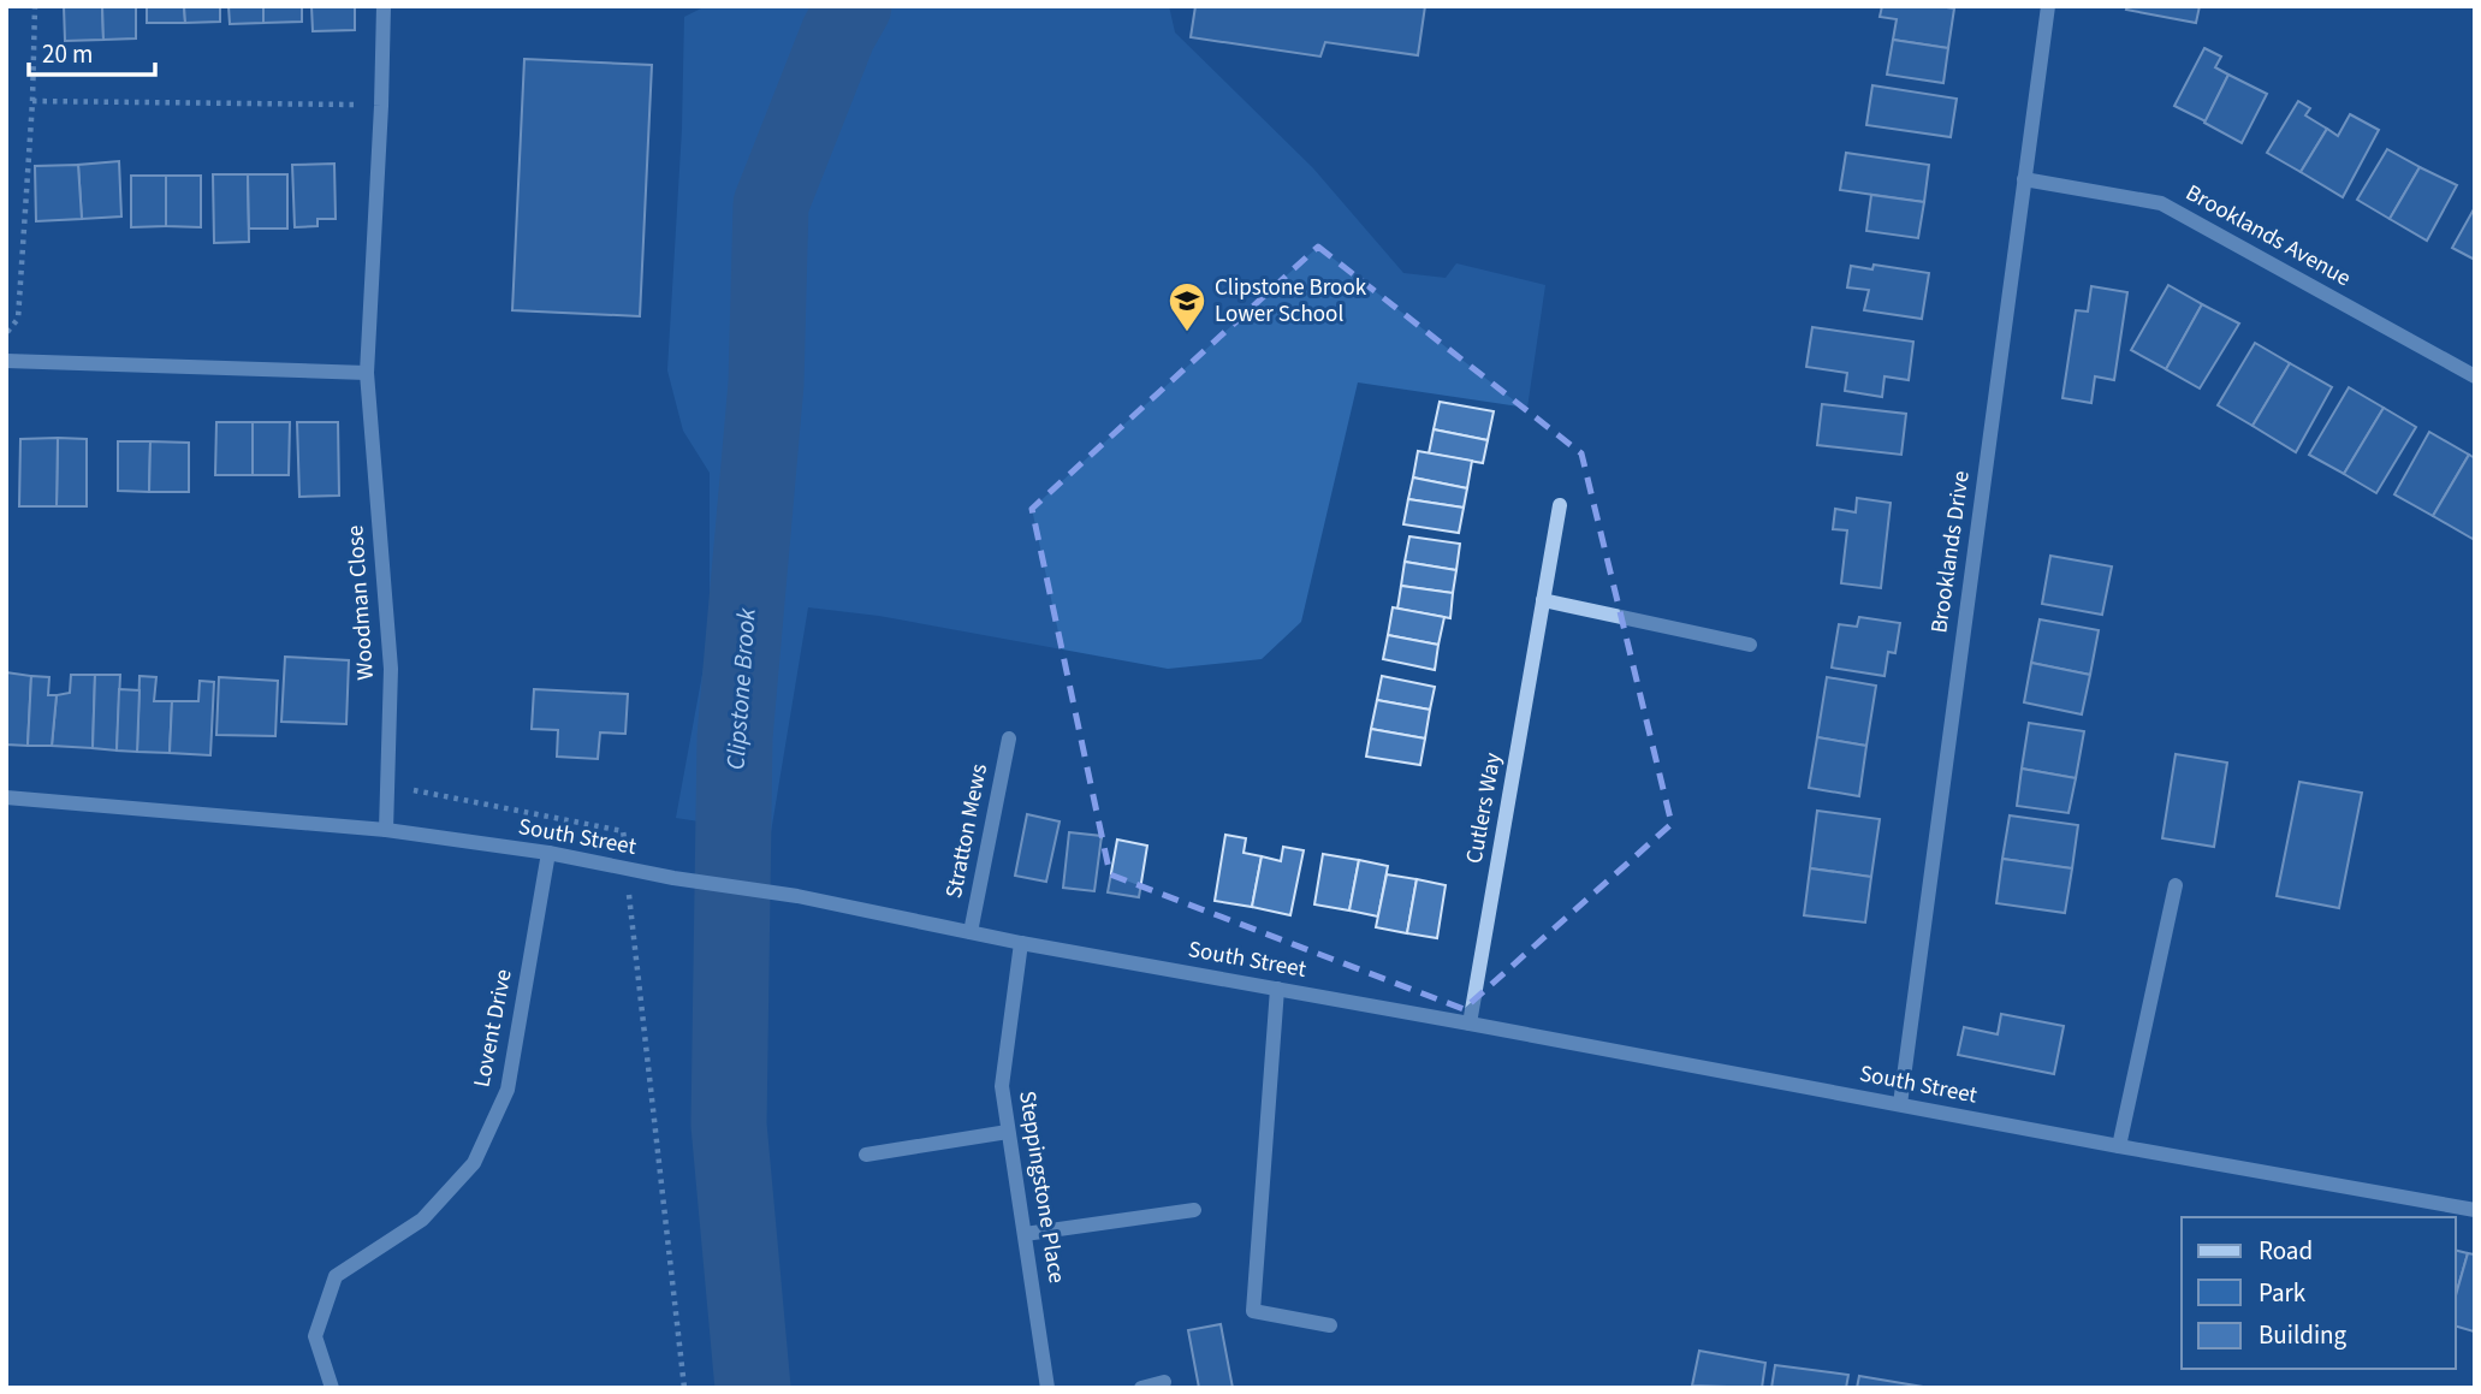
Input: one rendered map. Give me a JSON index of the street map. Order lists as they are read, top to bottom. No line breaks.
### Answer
{"streets":{"street":["Brooklands Avenue","Brooklands Drive","Woodman Close","Cutlers Way","Stratton Mews","South Street","Lovent Drive","Steppingstone Place"]},"crossings":[["Brooklands Avenue","Brooklands Drive"],["Brooklands Drive","South Street"],["Woodman Close","South Street"],["Cutlers Way","South Street"],["Stratton Mews","South Street"],["South Street","Lovent Drive"],["South Street","Steppingstone Place"]],"water":["Clipstone Brook"],"places":{"school or university":["Clipstone Brook Lower School"]},"legend":["Road","Park","Building"],"scale_bar":"20 m"}
